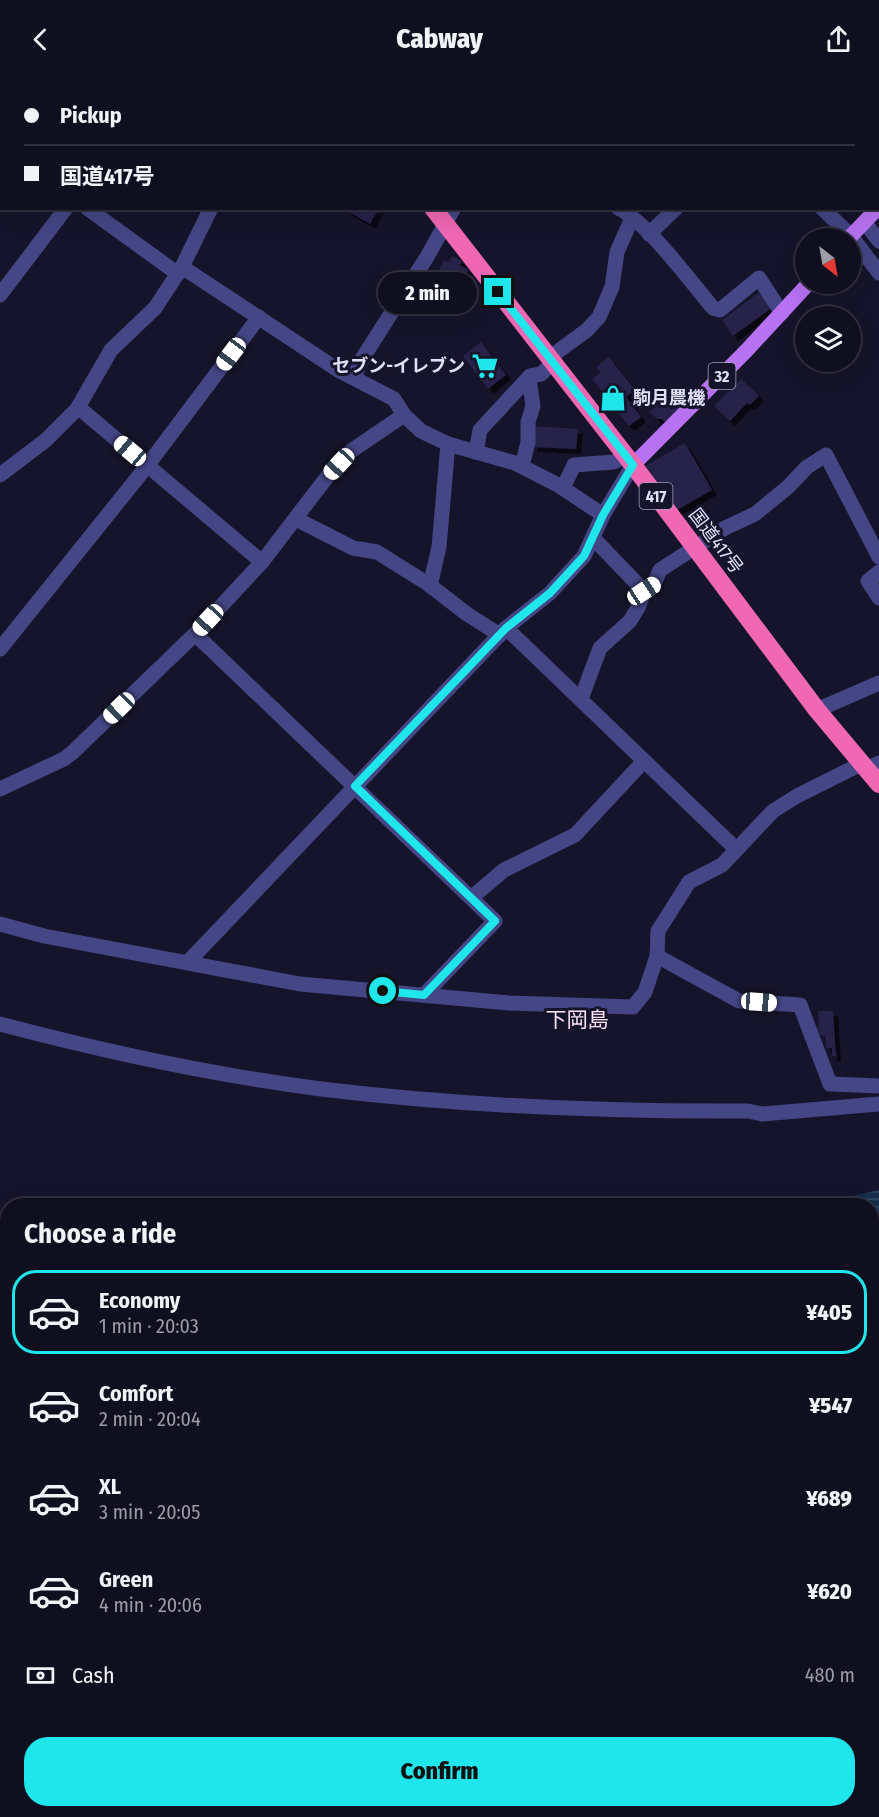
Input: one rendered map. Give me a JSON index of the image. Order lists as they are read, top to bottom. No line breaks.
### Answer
{"streets":{"highway":["417","国道417号"],"main road":["32"]},"crossings":[["32","国道417号"]],"districts":["下岡島"],"places":{"supermarket":["セブン-イレブン"],"shop":["駒月農機"]},"north":"bottom right","page":{"header":"Cabway","banner":["Pickup","国道417号"],"bubble":"2 min","heading":"Choose a ride","list":[{"name":"Economy","note":"1 min · 20:03","value":"¥405"},{"name":"Comfort","note":"2 min · 20:04","value":"¥547"},{"name":"XL","note":"3 min · 20:05","value":"¥689"},{"name":"Green","note":"4 min · 20:06","value":"¥620"}],"pay":["Cash","480 m"],"buttons":"Confirm"}}
